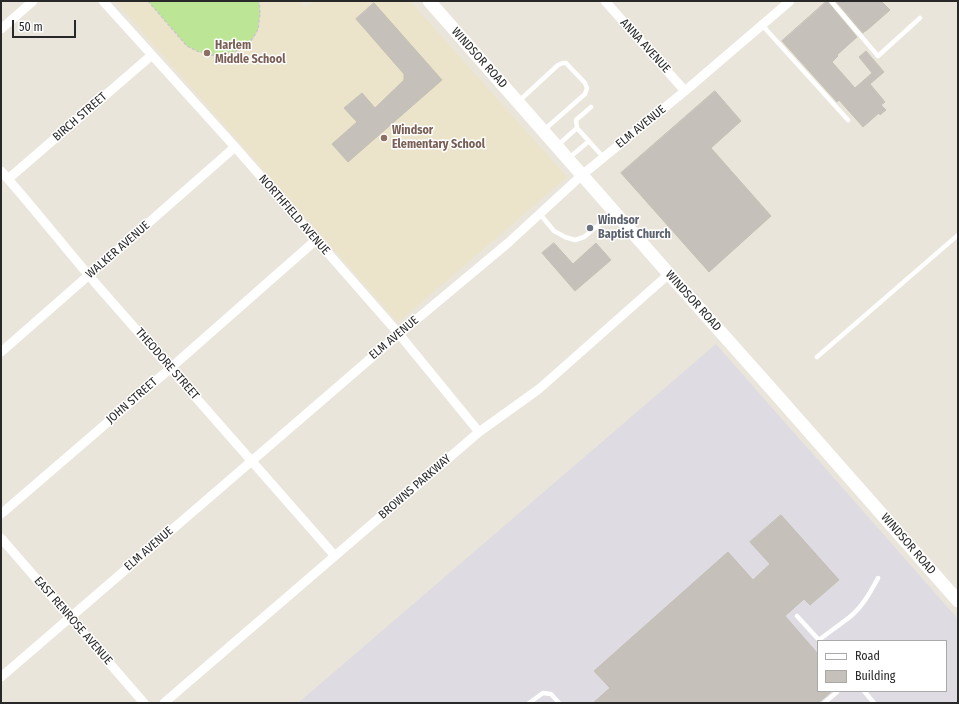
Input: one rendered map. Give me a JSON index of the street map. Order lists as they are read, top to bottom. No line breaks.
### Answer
{"streets":{"street":["ANNA AVENUE","WINDSOR ROAD","BIRCH STREET","ELM AVENUE","NORTHFIELD AVENUE","WALKER AVENUE","THEODORE STREET","JOHN STREET","BROWNS PARKWAY","EAST RENROSE AVENUE"]},"crossings":[["ANNA AVENUE","ELM AVENUE"],["WINDSOR ROAD","ELM AVENUE"],["WINDSOR ROAD","BROWNS PARKWAY"],["BIRCH STREET","NORTHFIELD AVENUE"],["BIRCH STREET","THEODORE STREET"],["ELM AVENUE","NORTHFIELD AVENUE"],["ELM AVENUE","THEODORE STREET"],["ELM AVENUE","EAST RENROSE AVENUE"],["NORTHFIELD AVENUE","WALKER AVENUE"],["NORTHFIELD AVENUE","JOHN STREET"],["NORTHFIELD AVENUE","BROWNS PARKWAY"],["WALKER AVENUE","THEODORE STREET"],["THEODORE STREET","JOHN STREET"],["THEODORE STREET","BROWNS PARKWAY"]],"places":["Harlem Middle School","Windsor Elementary School","Windsor Baptist Church"],"legend":["Road","Building"],"scale_bar":"50 m"}
